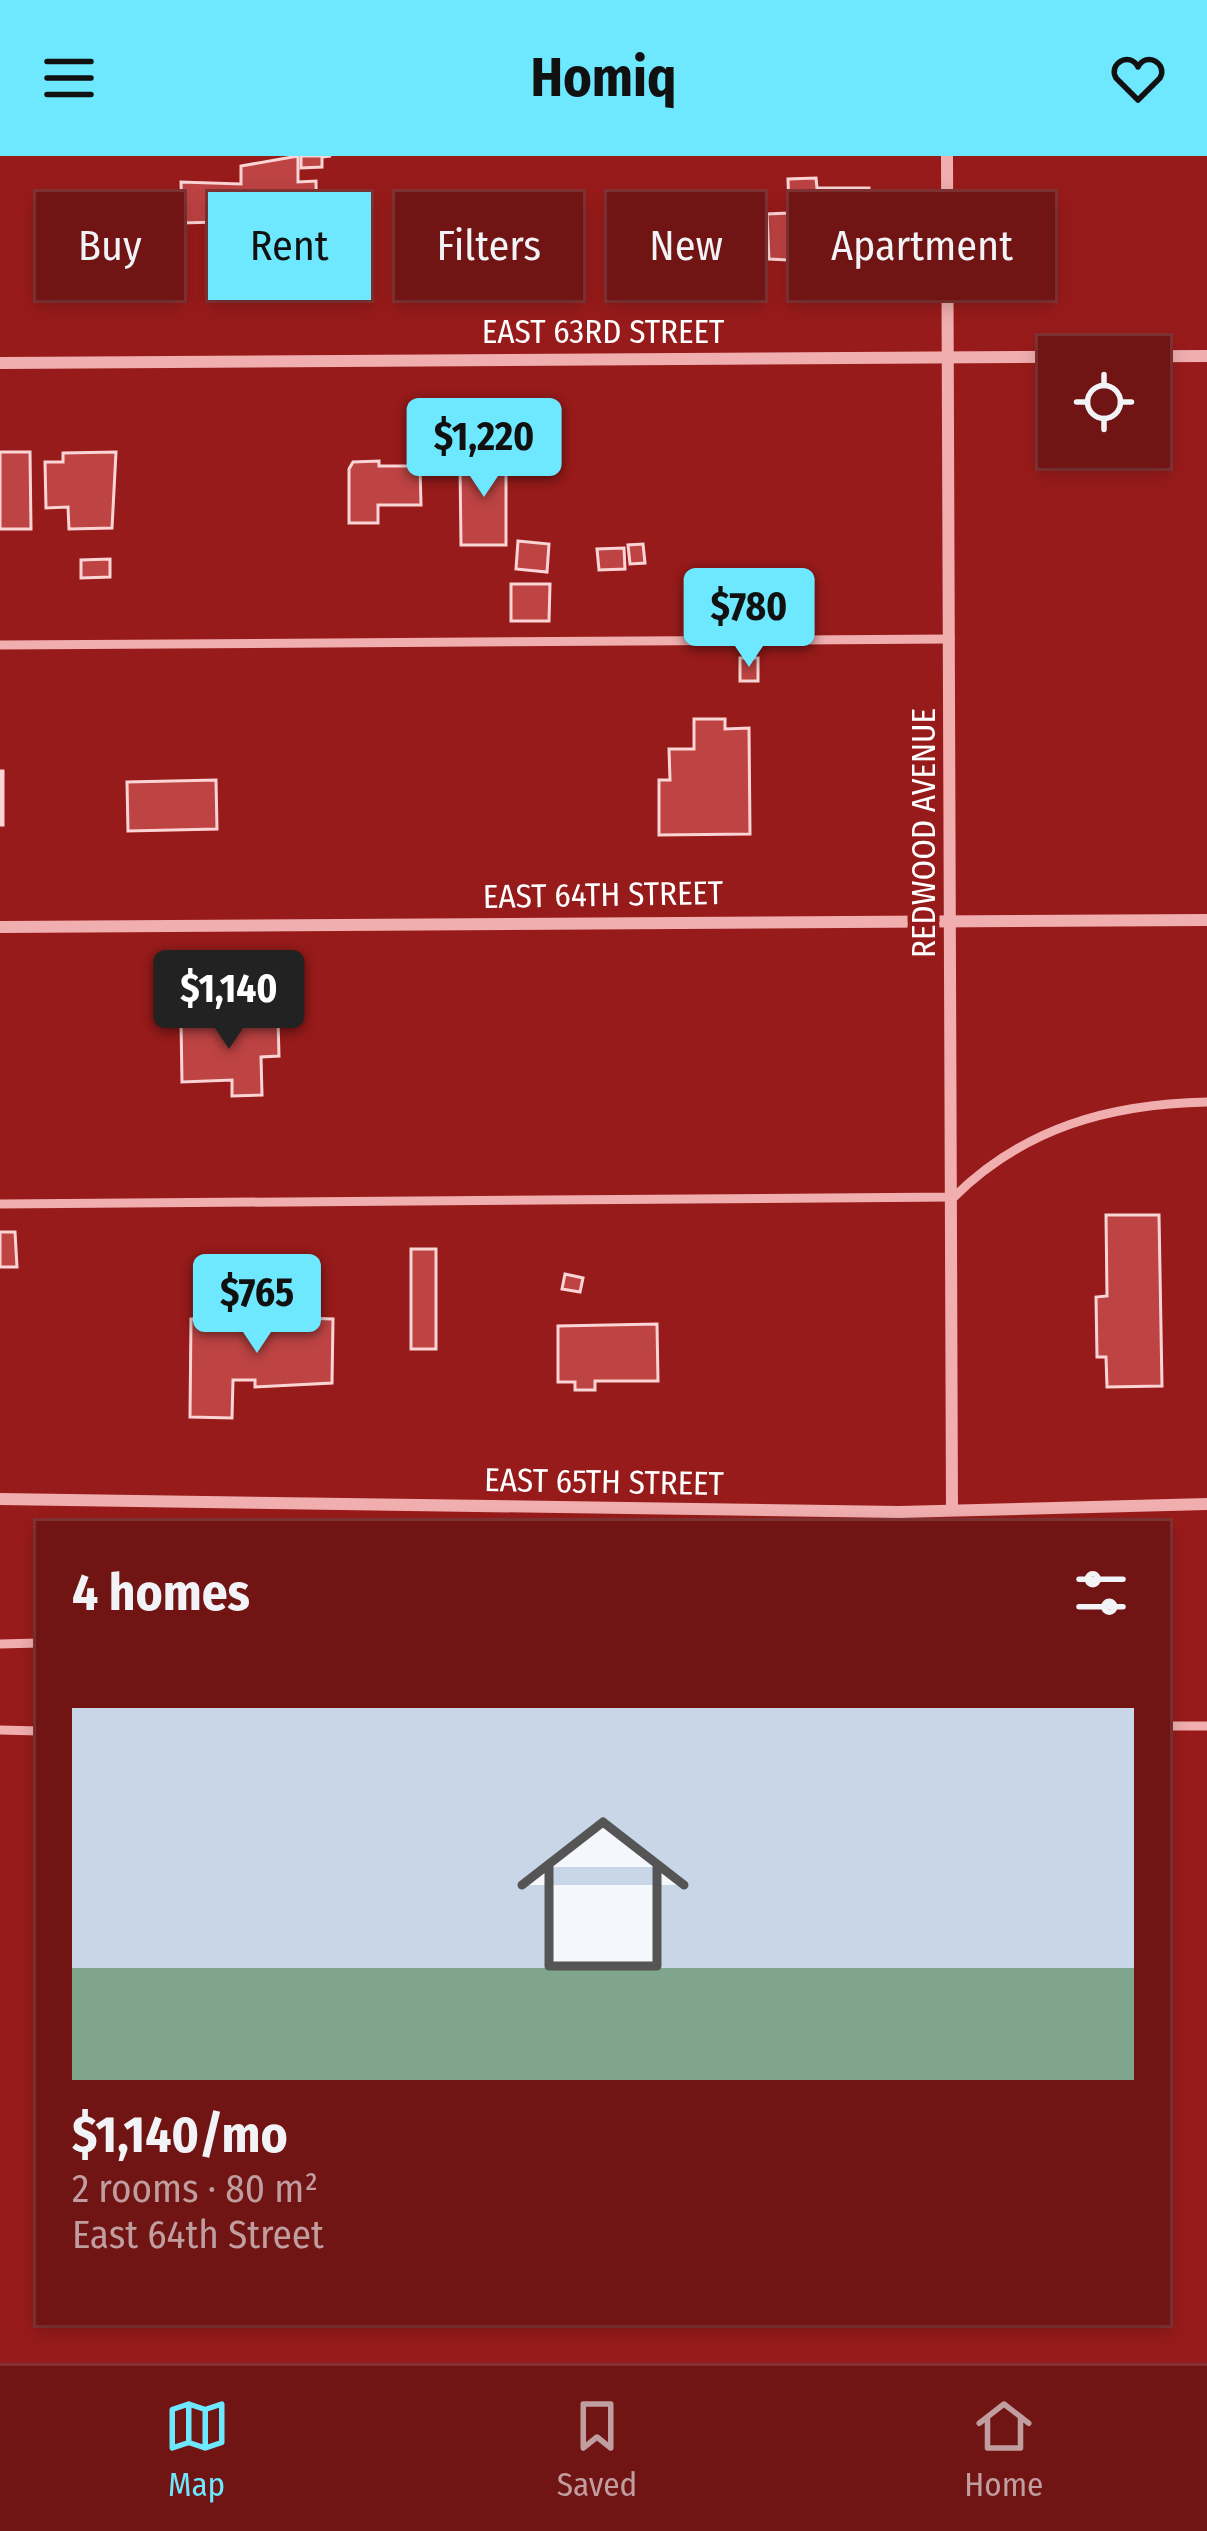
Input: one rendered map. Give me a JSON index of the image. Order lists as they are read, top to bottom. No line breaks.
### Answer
{"streets":{"street":["EAST 63RD STREET","REDWOOD AVENUE","EAST 64TH STREET","EAST 65TH STREET"]},"crossings":[["EAST 63RD STREET","REDWOOD AVENUE"],["REDWOOD AVENUE","EAST 64TH STREET"],["REDWOOD AVENUE","EAST 65TH STREET"]],"page":{"header":"Homiq","chip":["Buy","Rent","Filters","New","Apartment"],"price":["$1,220","$780","$1,140","$765"],"heading":"4 homes","list":[{"name":"$1,140/mo","note":"2 rooms · 80 m² · East 64th Street"}],"tabs":["Map","Saved","Home"]}}
